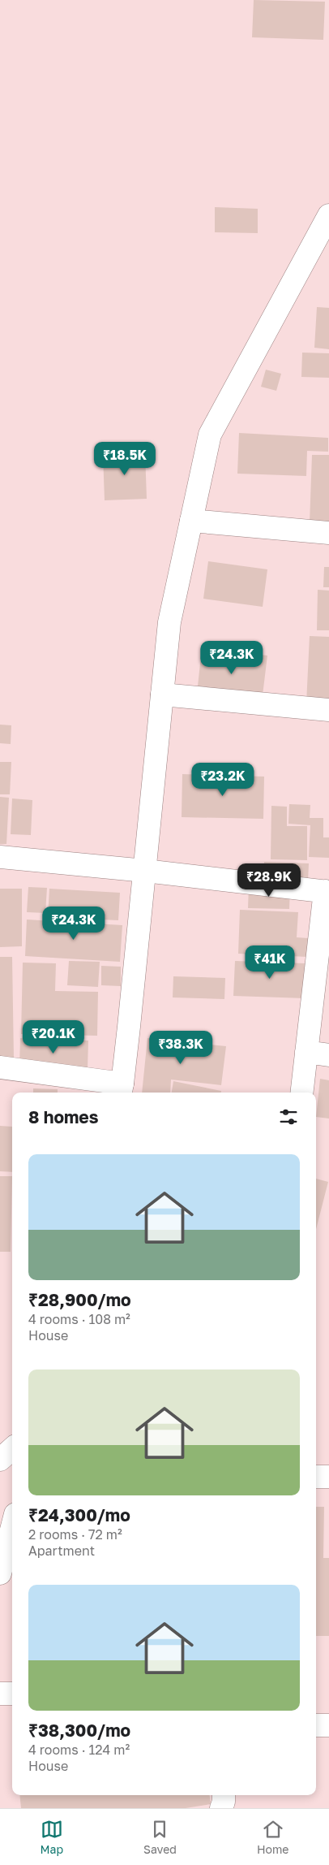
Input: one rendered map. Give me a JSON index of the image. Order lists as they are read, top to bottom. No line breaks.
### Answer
{"page":{"price":["₹18.5K","₹24.3K","₹23.2K","₹28.9K","₹24.3K","₹41K","₹20.1K","₹38.3K"],"heading":"8 homes","list":[{"name":"₹28,900/mo","note":"4 rooms · 108 m² · House"},{"name":"₹24,300/mo","note":"2 rooms · 72 m² · Apartment"},{"name":"₹38,300/mo","note":"4 rooms · 124 m² · House"}],"tabs":["Map","Saved","Home"]}}
